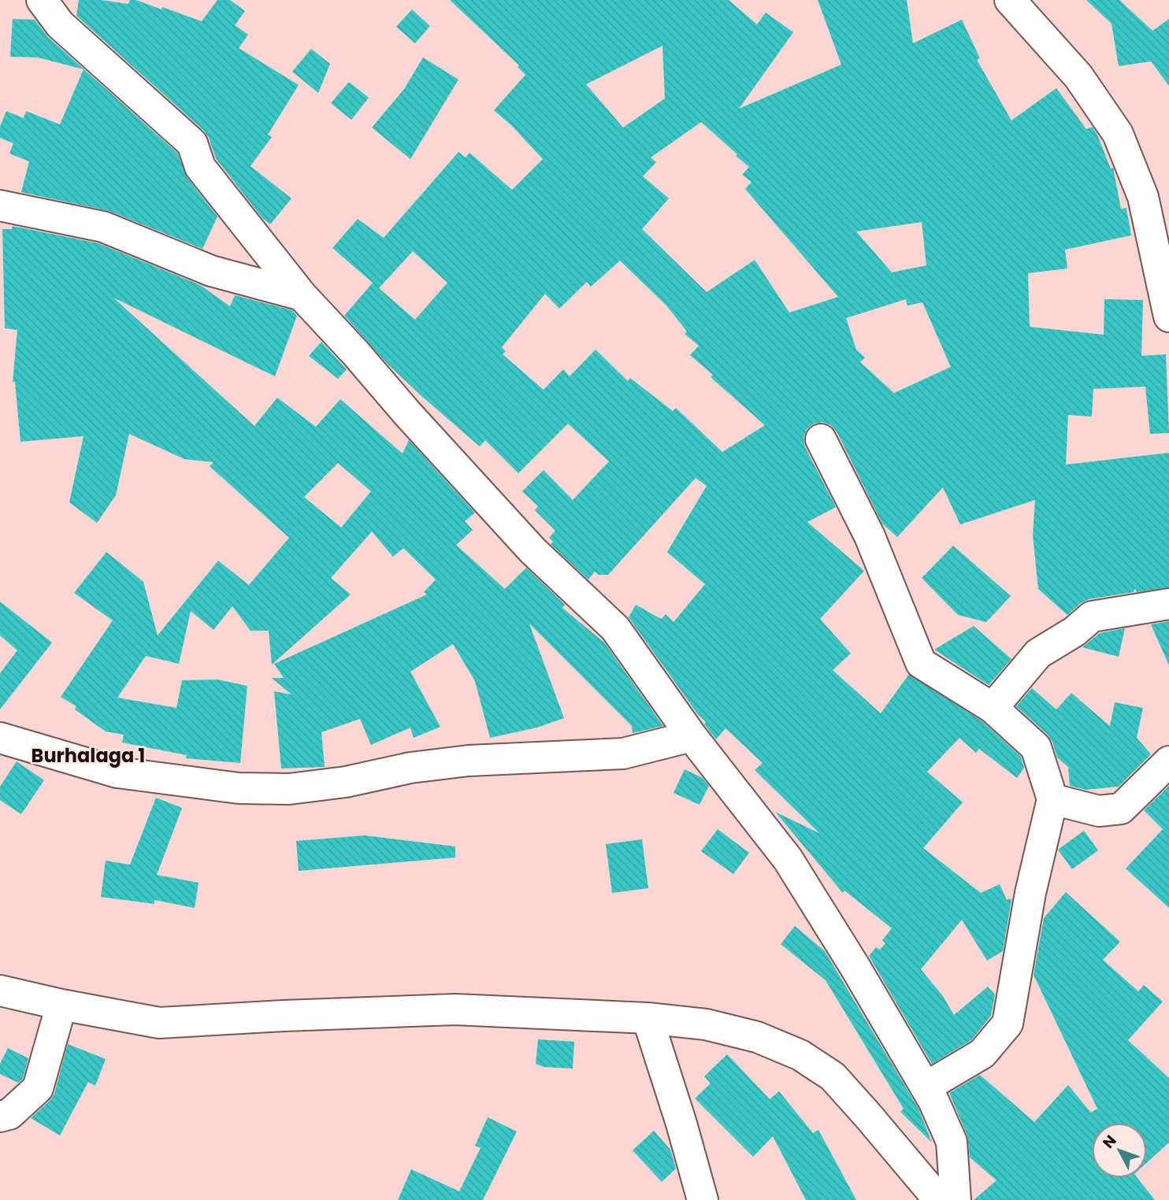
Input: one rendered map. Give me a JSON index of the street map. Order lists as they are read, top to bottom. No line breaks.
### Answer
{"districts":["Burhalaga 1"],"north":"top left"}
